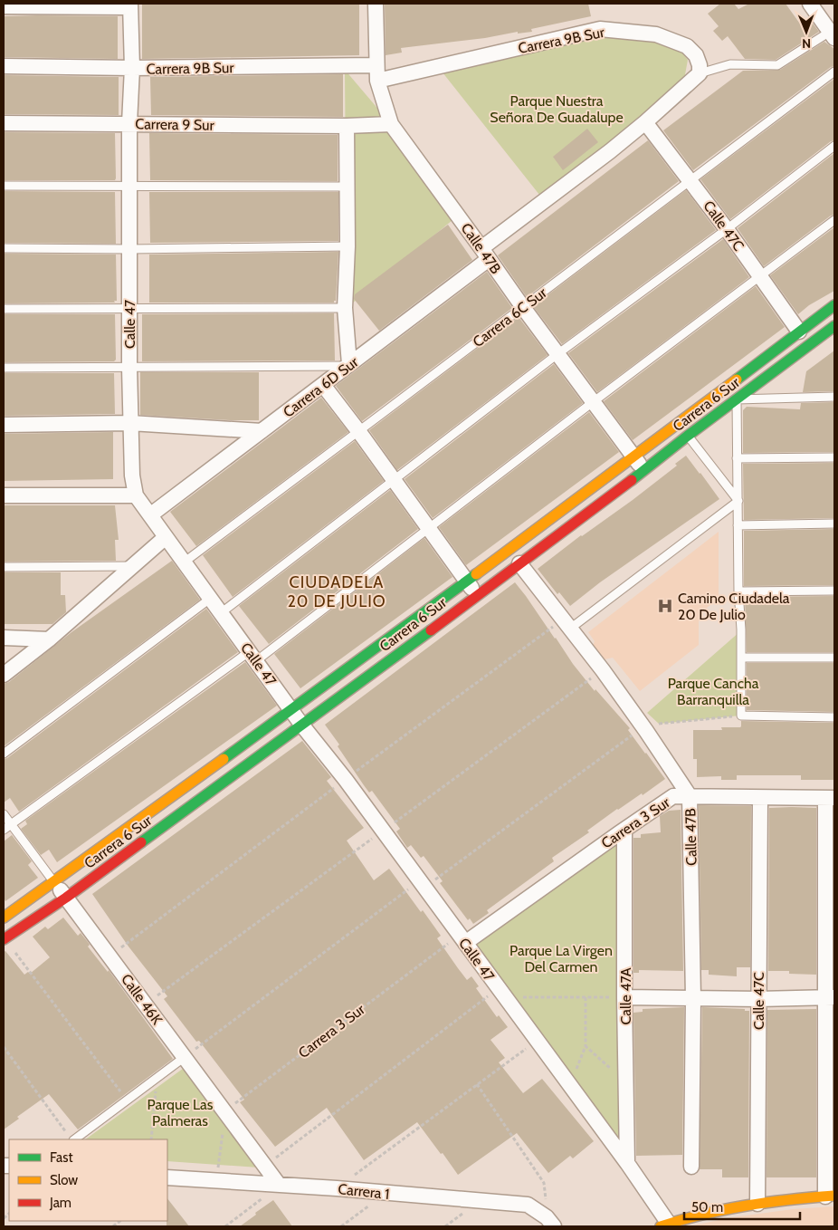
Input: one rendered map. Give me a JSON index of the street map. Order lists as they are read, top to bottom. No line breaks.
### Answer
{"streets":{"street":["Carrera 9B Sur","Carrera 9 Sur","Calle 47C","Calle 47B","Calle 47","Carrera 6D Sur","Carrera 6 Sur","Carrera 3 Sur","Calle 47A","Calle 46K","Carrera 1"],"lane":["Carrera 6C Sur"]},"crossings":[["Carrera 9B Sur","Calle 47B"],["Carrera 9B Sur","Calle 47"],["Carrera 9B Sur","Carrera 6D Sur"],["Carrera 9 Sur","Calle 47B"],["Carrera 9 Sur","Calle 47"],["Calle 47C","Carrera 6C Sur"],["Calle 47C","Carrera 6D Sur"],["Calle 47C","Carrera 6 Sur"],["Calle 47C","Carrera 3 Sur"],["Calle 47B","Carrera 6C Sur"],["Calle 47B","Carrera 6D Sur"],["Calle 47B","Carrera 6 Sur"],["Calle 47B","Carrera 3 Sur"],["Carrera 6C Sur","Calle 47"],["Calle 47","Carrera 6D Sur"],["Calle 47","Carrera 6 Sur"],["Calle 47","Carrera 3 Sur"],["Calle 47","Calle 47A"],["Carrera 6 Sur","Calle 46K"],["Carrera 3 Sur","Calle 47A"],["Carrera 3 Sur","Calle 46K"],["Calle 46K","Carrera 1"]],"districts":["CIUDADELA 20 DE JULIO"],"parks":["Parque Nuestra Señora De Guadalupe","Parque Cancha Barranquilla","Parque La Virgen Del Carmen","Parque Las Palmeras"],"places":{"hospital":["Camino Ciudadela 20 De Julio"]},"legend":["Fast","Slow","Jam"],"scale_bar":"50 m","north":"bottom"}
